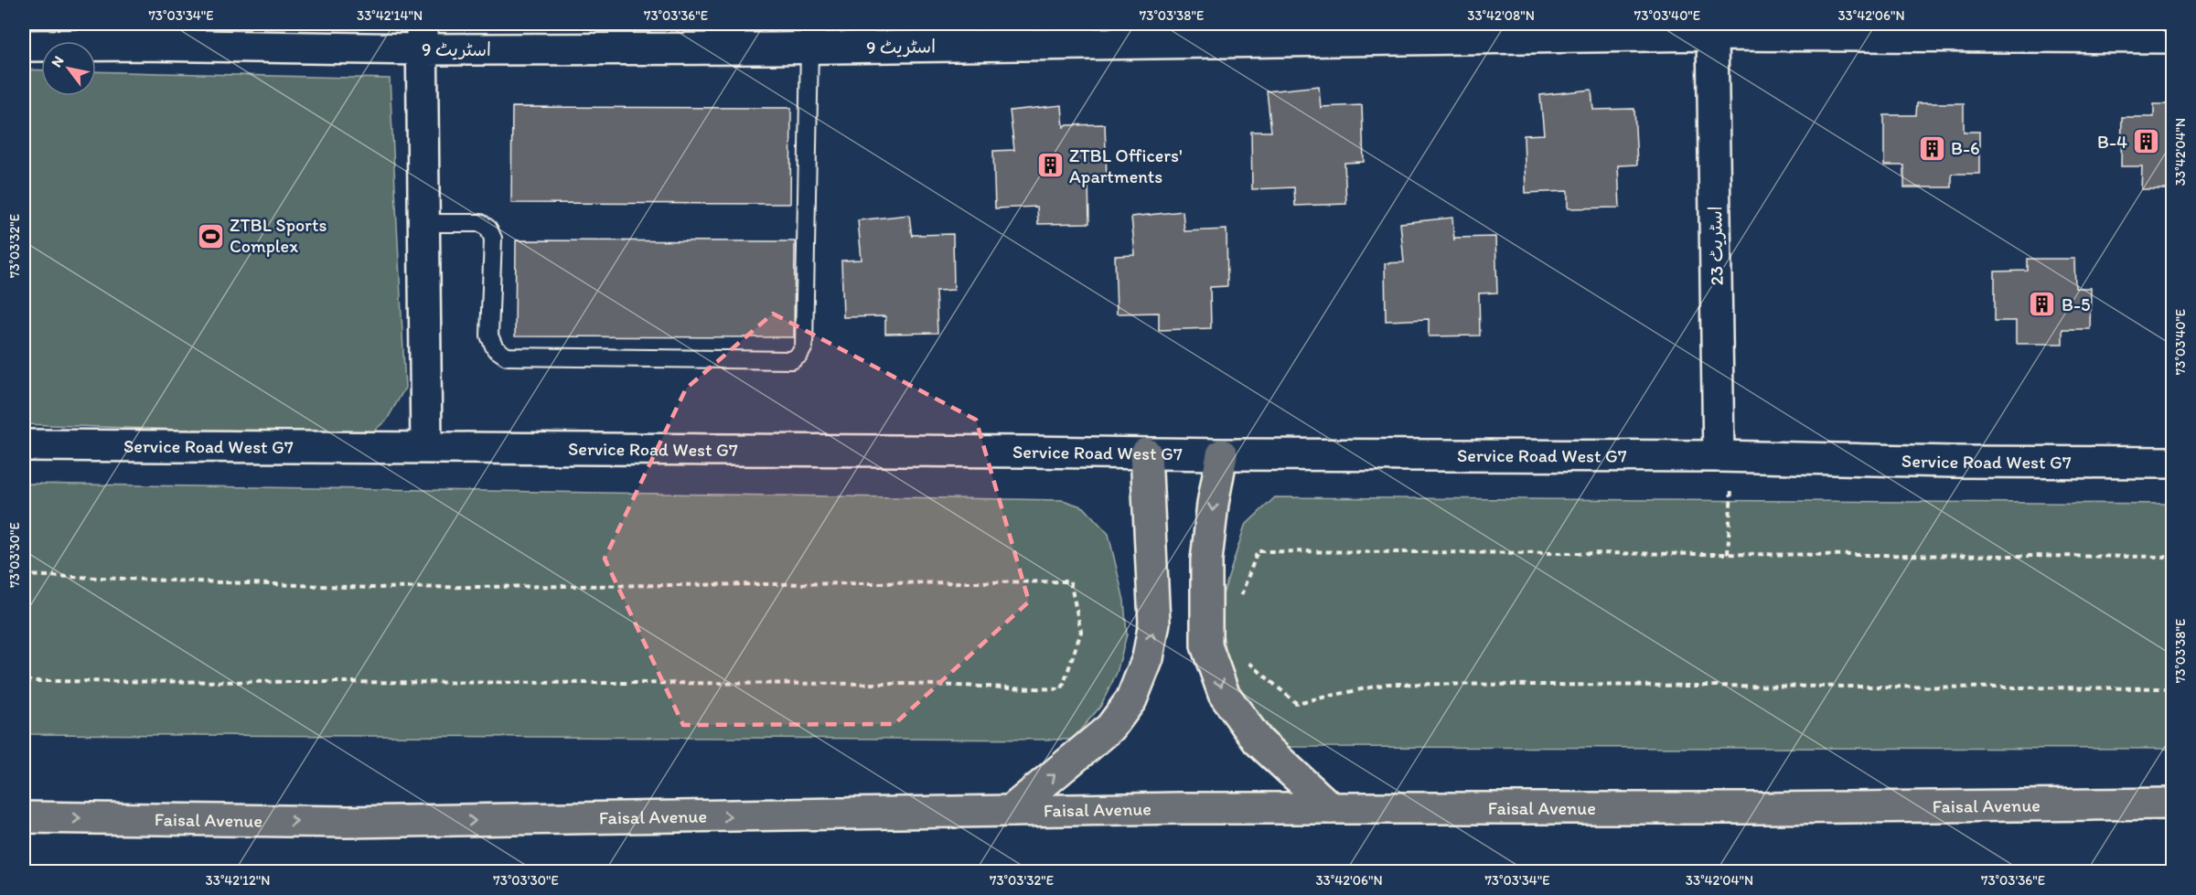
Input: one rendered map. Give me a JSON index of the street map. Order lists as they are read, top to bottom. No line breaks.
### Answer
{"streets":{"main road":["Faisal Avenue"],"street":["اسٹریٹ 9","اسٹریٹ 23","Service Road West G7"]},"crossings":[["اسٹریٹ 9","اسٹریٹ 23"],["اسٹریٹ 23","Service Road West G7"]],"one_way":["Faisal Avenue"],"places":{"building":["B-4","B-6","ZTBL Officers' Apartments","B-5"],"sports":["ZTBL Sports Complex"]},"north":"top left","coordinates":["73°03'34\"E","33°42'14\"N","73°03'36\"E","73°03'38\"E","33°42'08\"N","73°03'40\"E","33°42'06\"N","33°42'04\"N","73°03'32\"E","73°03'30\"E","33°42'12\"N"]}
